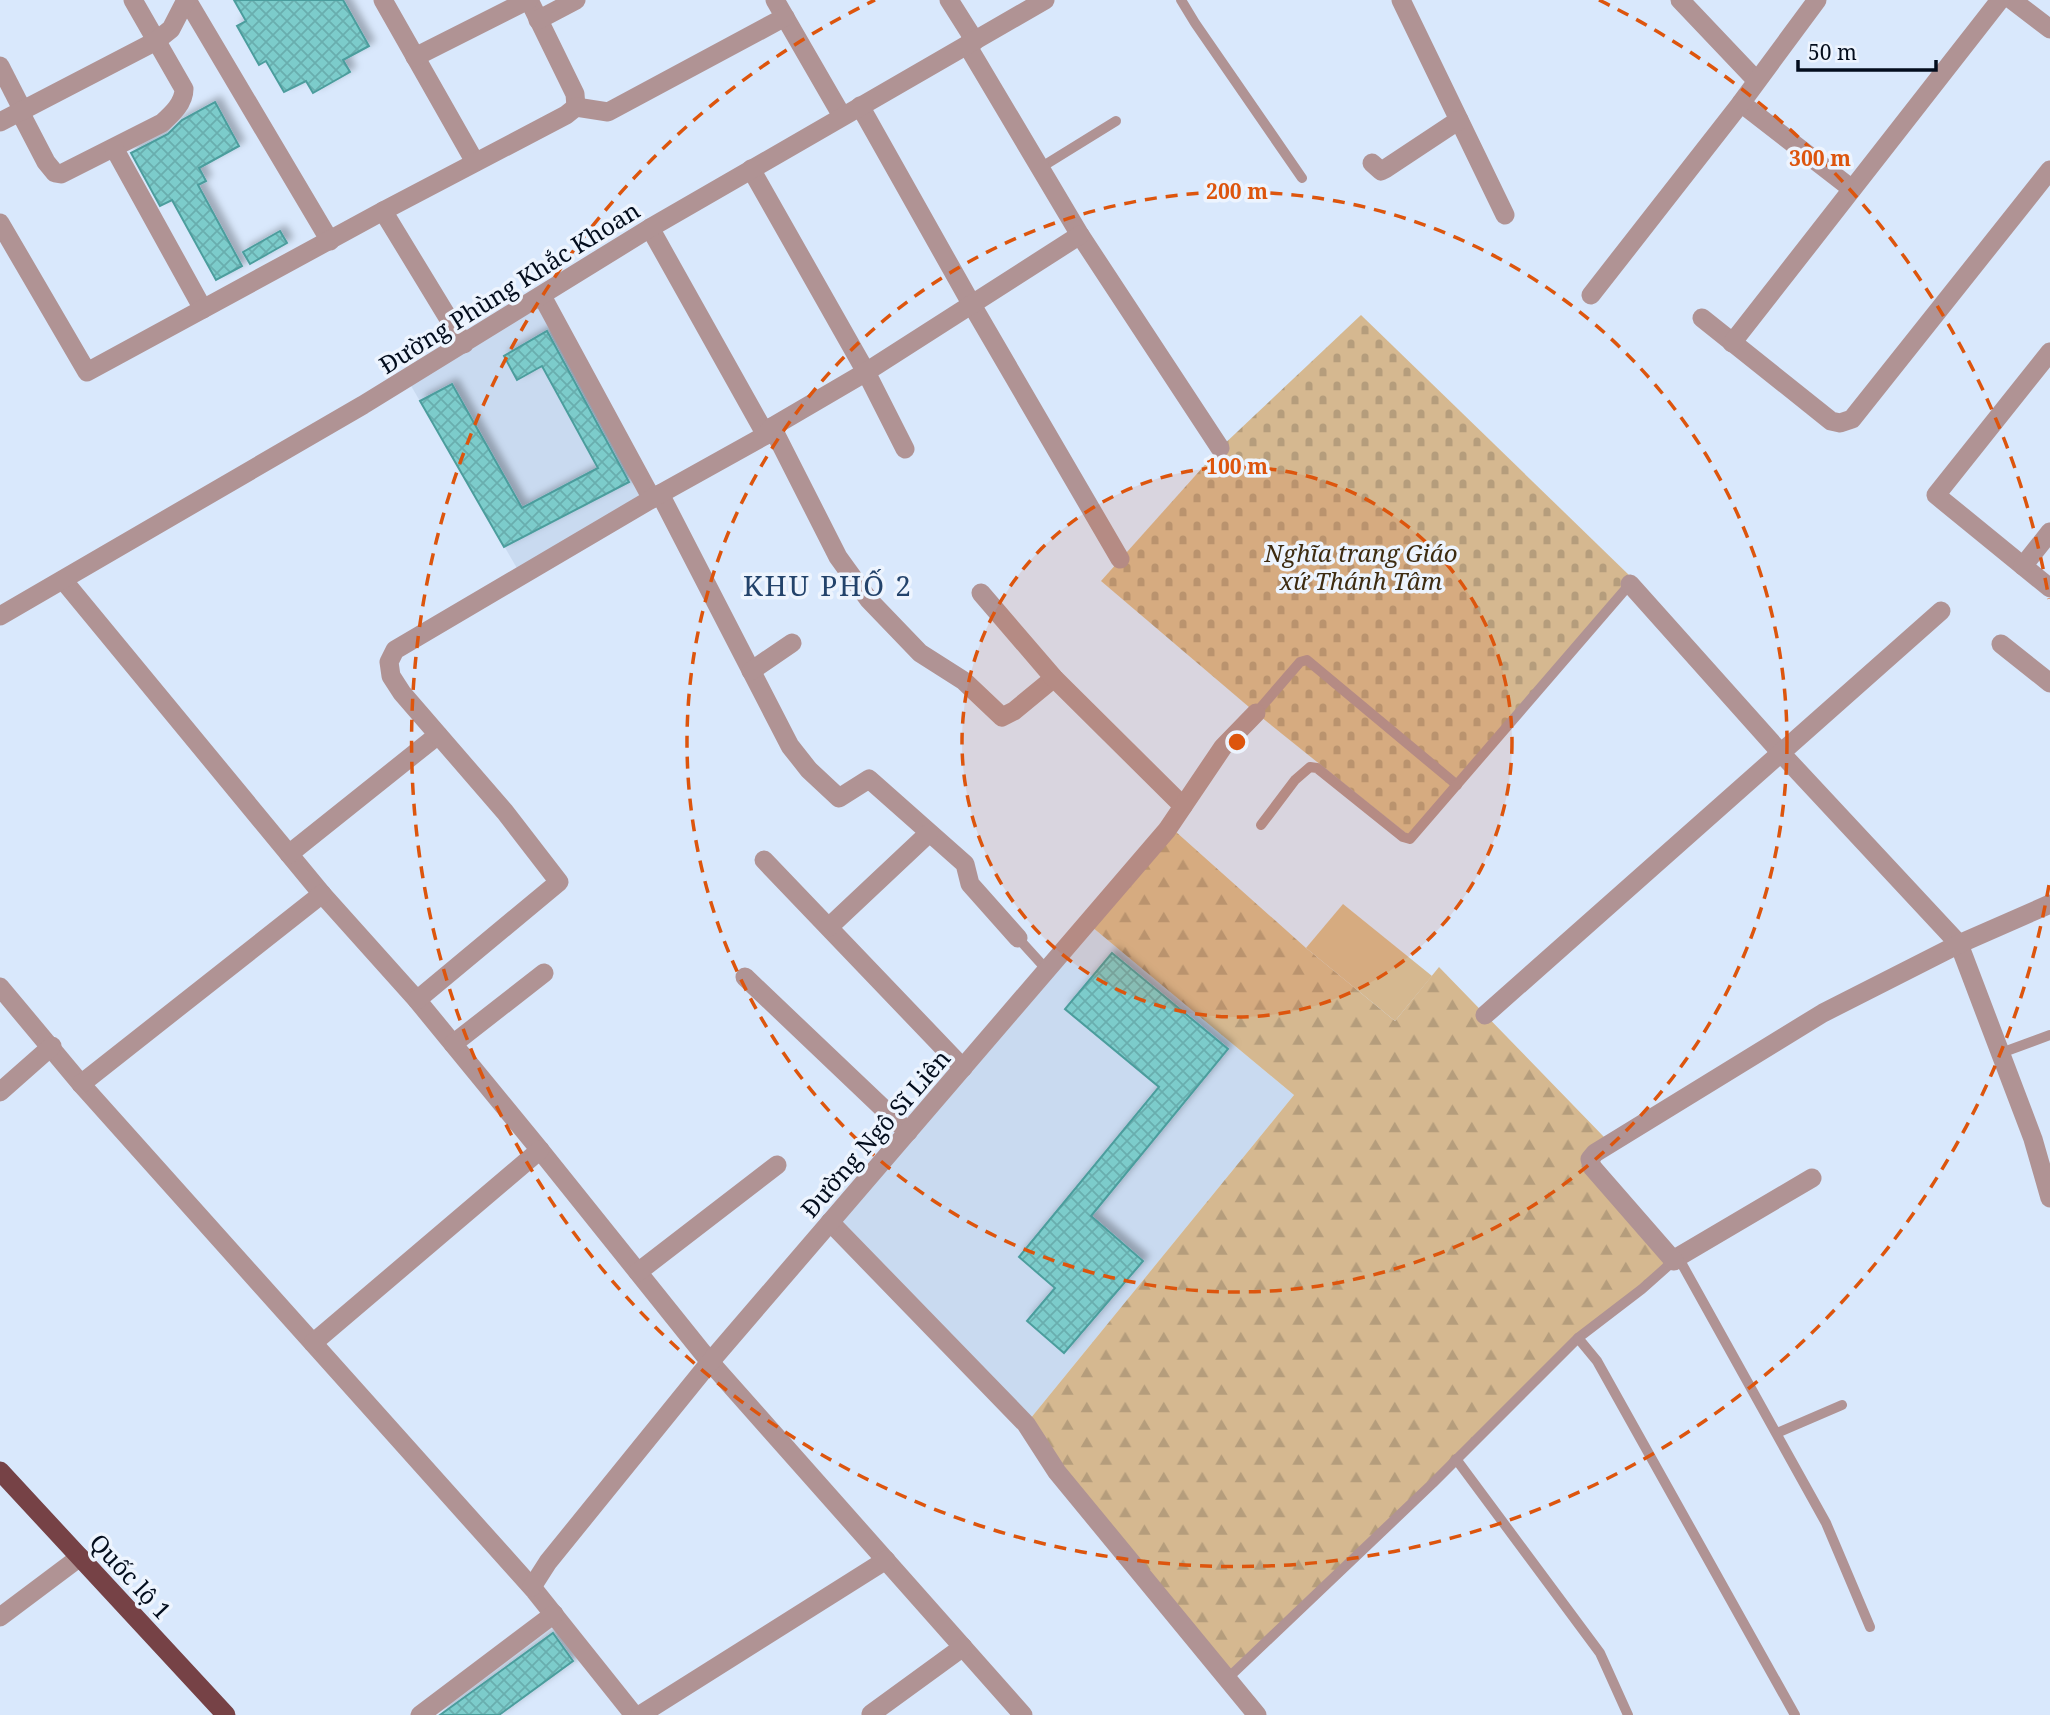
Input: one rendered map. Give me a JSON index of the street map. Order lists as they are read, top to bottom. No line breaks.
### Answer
{"streets":{"highway":["Quốc lộ 1"],"street":["Đường Phùng Khắc Khoan","Đường Ngô Sĩ Liên"]},"districts":["KHU PHỐ 2"],"parks":["Nghĩa trang Giáo xứ Thánh Tâm"],"scale_bar":"50 m","rings":["300 m","200 m","100 m"]}
